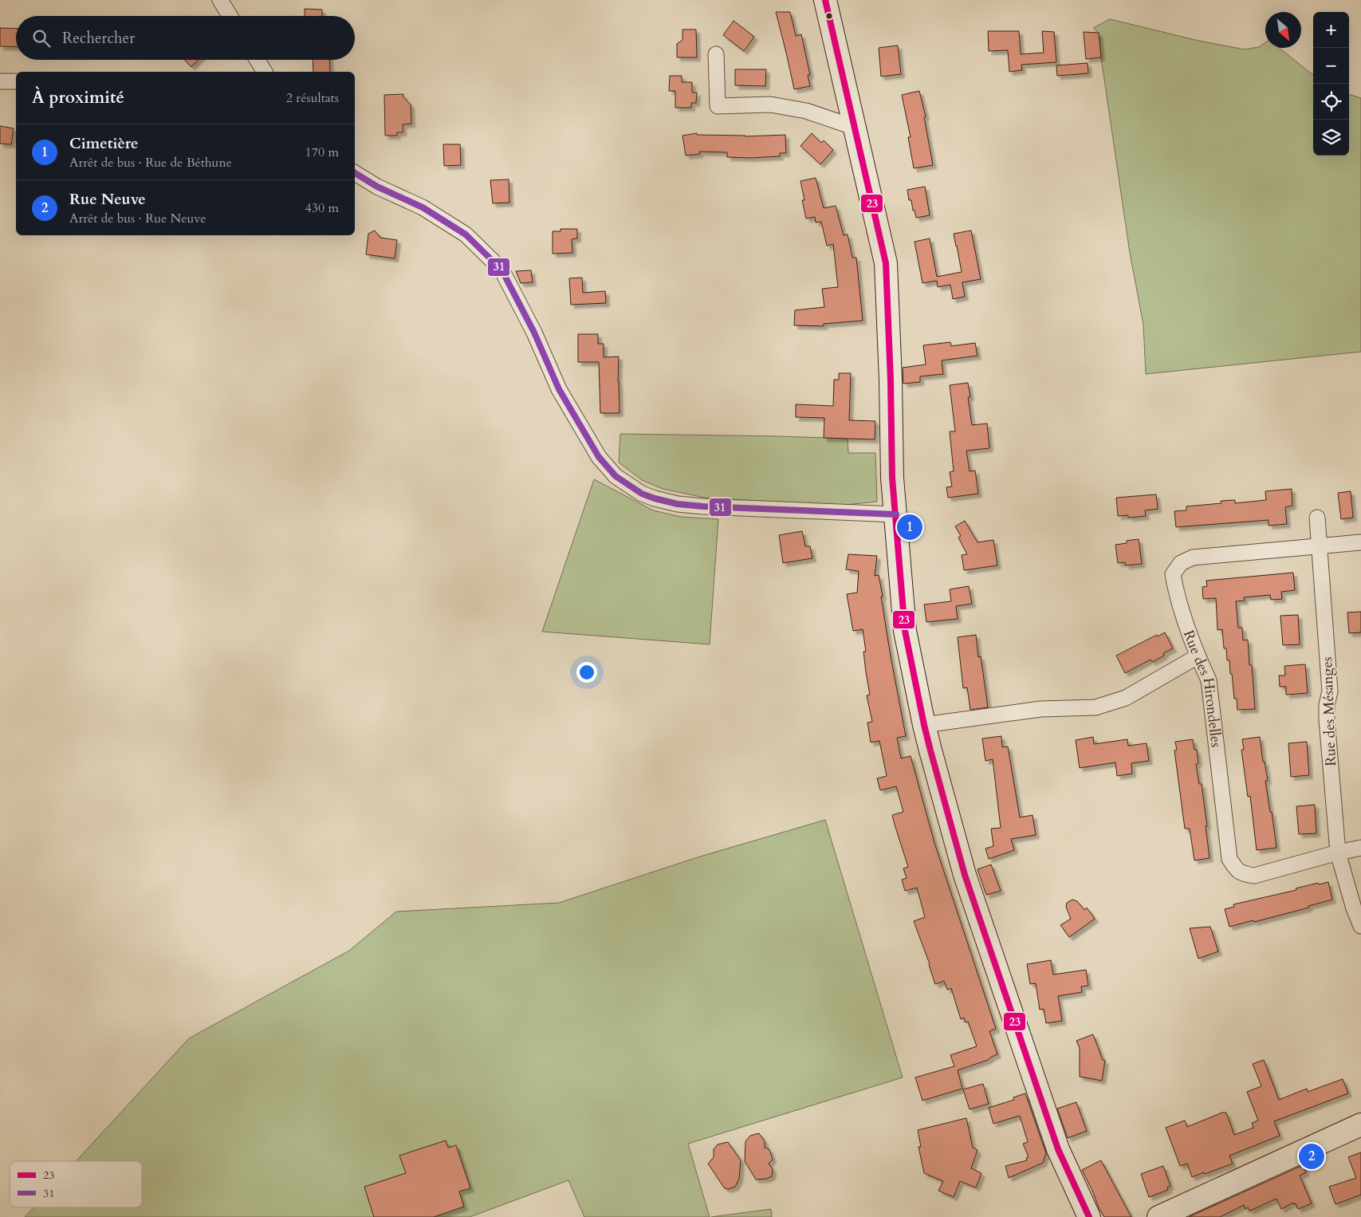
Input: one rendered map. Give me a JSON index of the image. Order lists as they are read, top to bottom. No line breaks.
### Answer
{"streets":{"street":["Rue des Hirondelles","Rue des Mésanges"]},"crossings":[["Rue des Hirondelles","Rue des Mésanges"]],"lines":["transit line 23","transit line 31"],"legend":["23","31"],"north":"bottom right","page":{"map_buttons":["+","−"],"search":"Rechercher","heading":["À proximité","2 résultats"],"list":[{"mark":"1","name":"Cimetière","note":"Arrêt de bus · Rue de Béthune","value":"170 m"},{"mark":"2","name":"Rue Neuve","note":"Arrêt de bus · Rue Neuve","value":"430 m"}],"pins":["1","2"]}}
